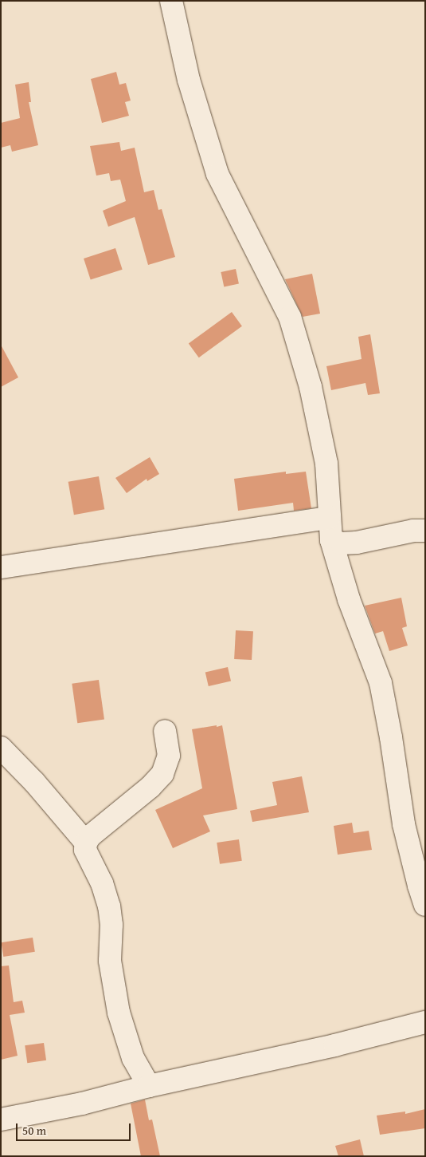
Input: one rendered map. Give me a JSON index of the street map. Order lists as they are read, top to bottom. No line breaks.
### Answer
{"scale_bar":"50 m"}
